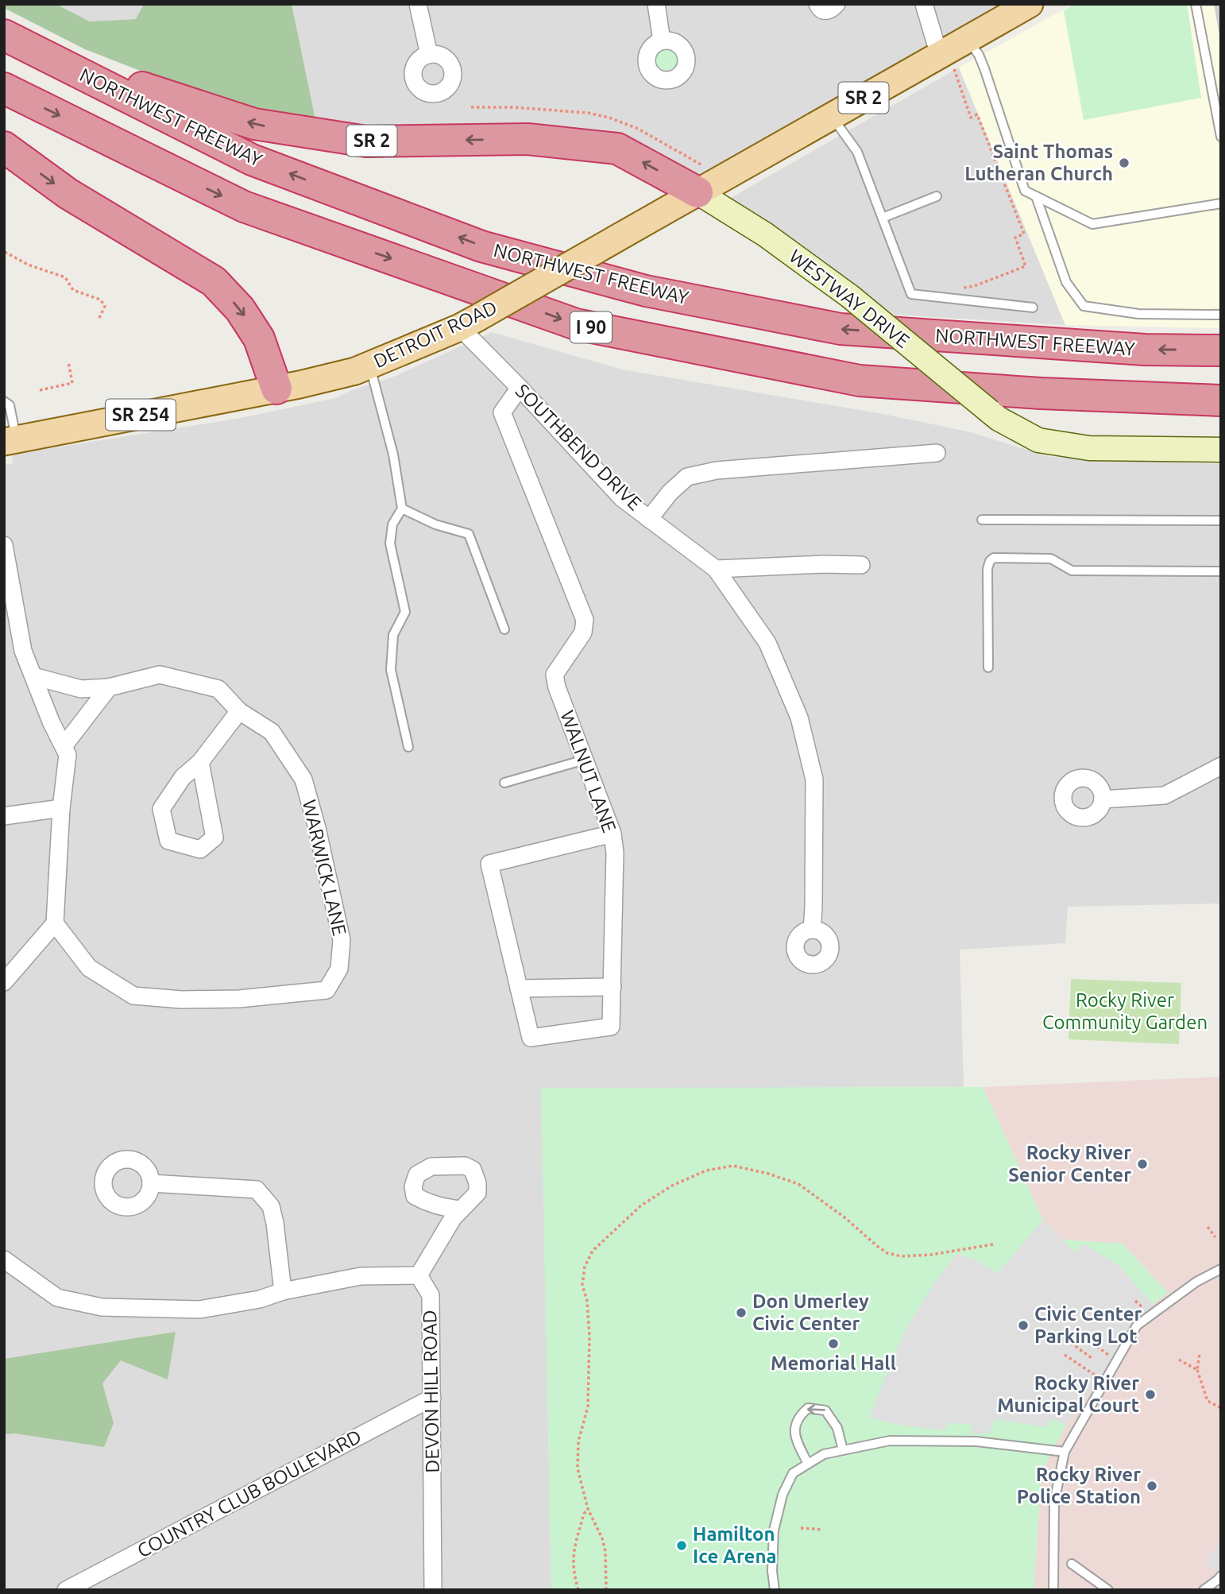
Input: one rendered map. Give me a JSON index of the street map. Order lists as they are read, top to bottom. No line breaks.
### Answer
{"streets":{"highway":["SR 2","NORTHWEST FREEWAY","I 90"],"main road":["WESTWAY DRIVE","DETROIT ROAD","SR 254"],"street":["SOUTHBEND DRIVE","WALNUT LANE","WARWICK LANE","DEVON HILL ROAD","COUNTRY CLUB BOULEVARD"]},"crossings":[["SR 2","NORTHWEST FREEWAY"],["SR 2","WESTWAY DRIVE"],["SR 2","DETROIT ROAD"],["WESTWAY DRIVE","DETROIT ROAD"],["DETROIT ROAD","SOUTHBEND DRIVE"],["SOUTHBEND DRIVE","WALNUT LANE"],["DEVON HILL ROAD","COUNTRY CLUB BOULEVARD"]],"parks":["Rocky River Community Garden"],"places":["Saint Thomas Lutheran Church","Rocky River Senior Center","Don Umerley Civic Center","Civic Center Parking Lot","Memorial Hall","Rocky River Municipal Court","Rocky River Police Station","Hamilton Ice Arena"]}
